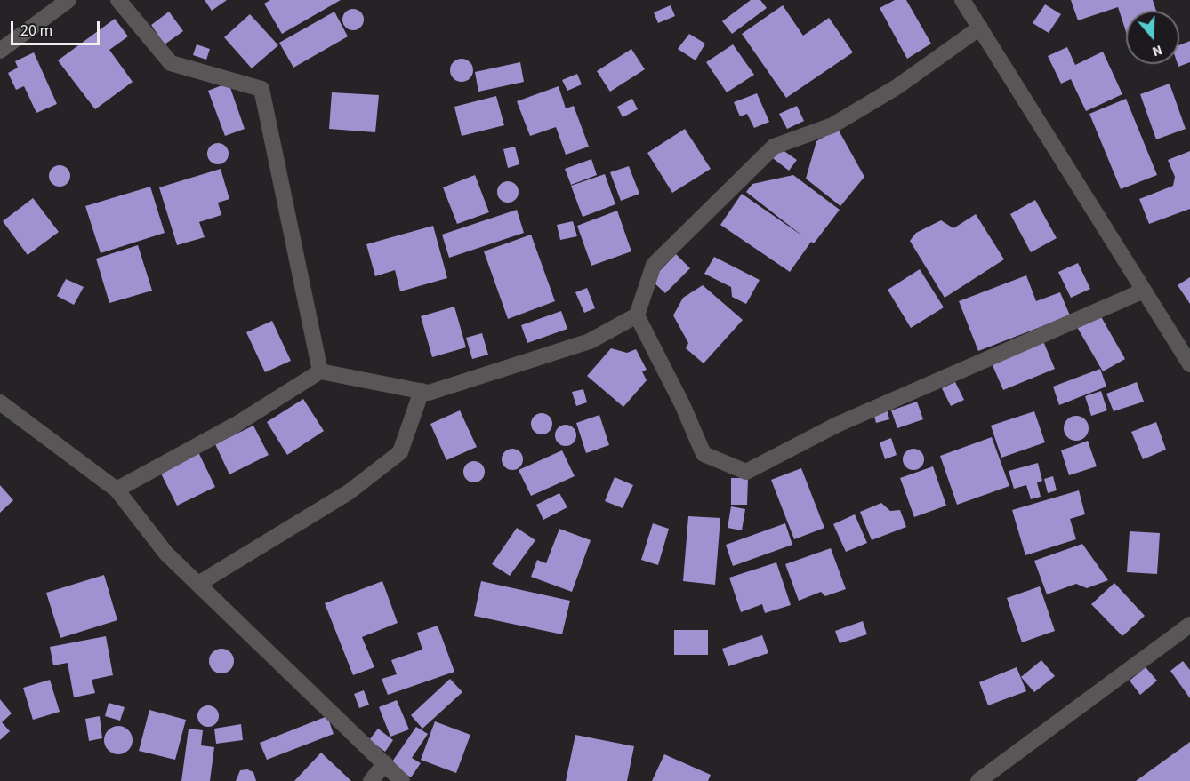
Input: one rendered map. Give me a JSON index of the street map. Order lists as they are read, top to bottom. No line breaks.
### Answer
{"scale_bar":"20 m","north":"bottom"}
